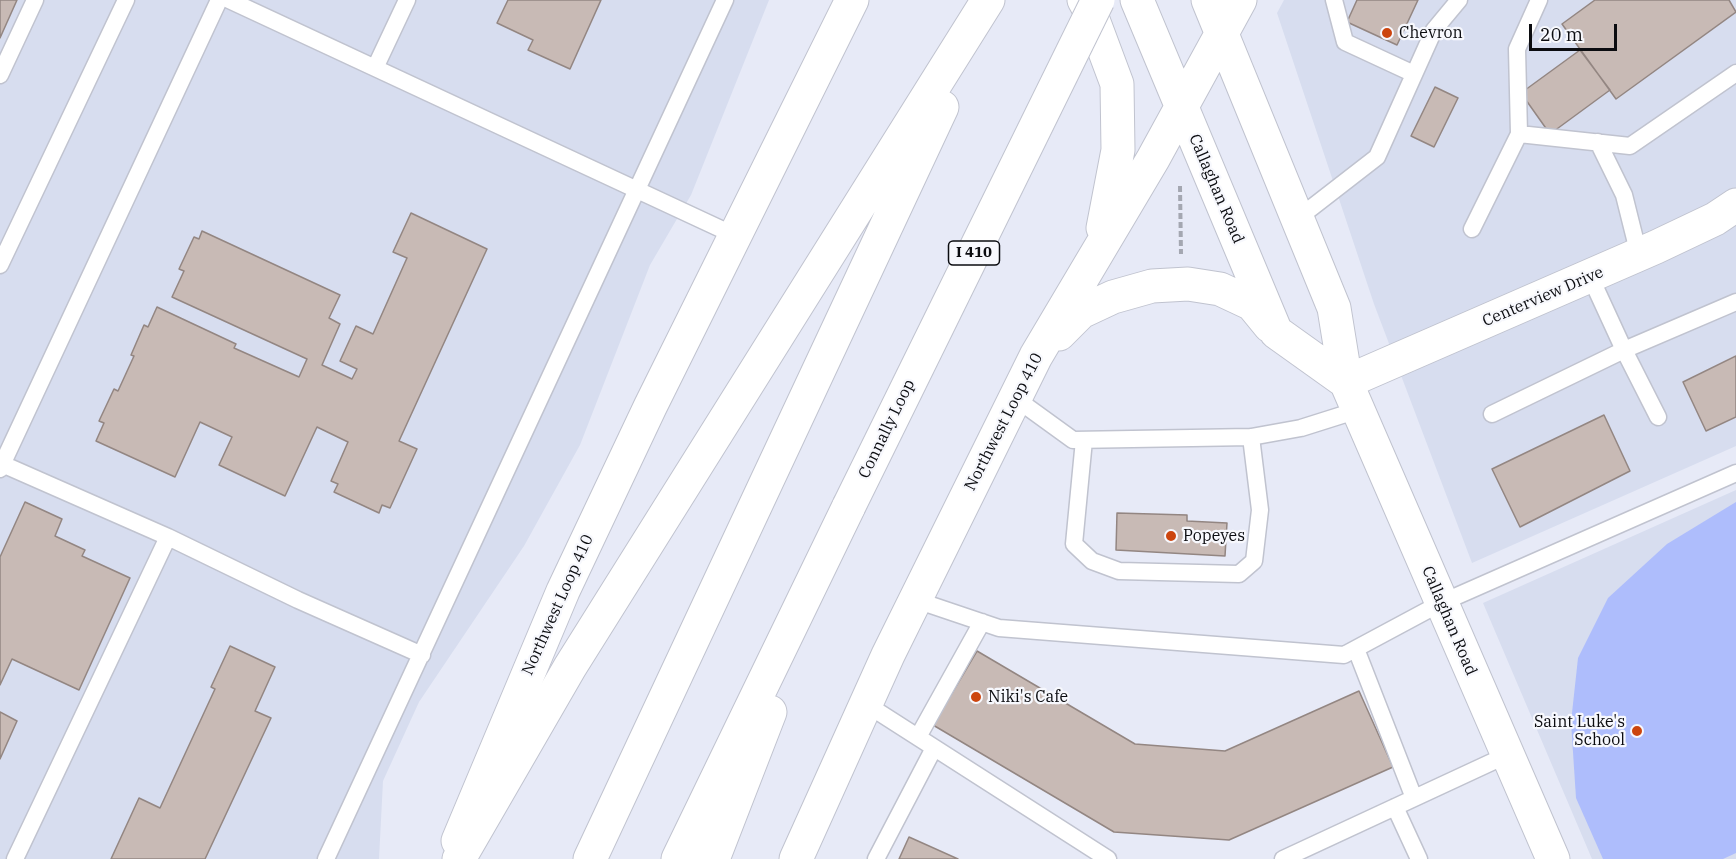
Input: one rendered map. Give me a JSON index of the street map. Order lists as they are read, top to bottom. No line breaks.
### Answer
{"streets":{"main road":["Callaghan Road","I 410","Centerview Drive","Northwest Loop 410","Connally Loop"]},"crossings":[["Callaghan Road","Centerview Drive"],["Callaghan Road","Northwest Loop 410"]],"places":["Chevron","Popeyes","Niki's Cafe","Saint Luke's School"],"scale_bar":"20 m"}
